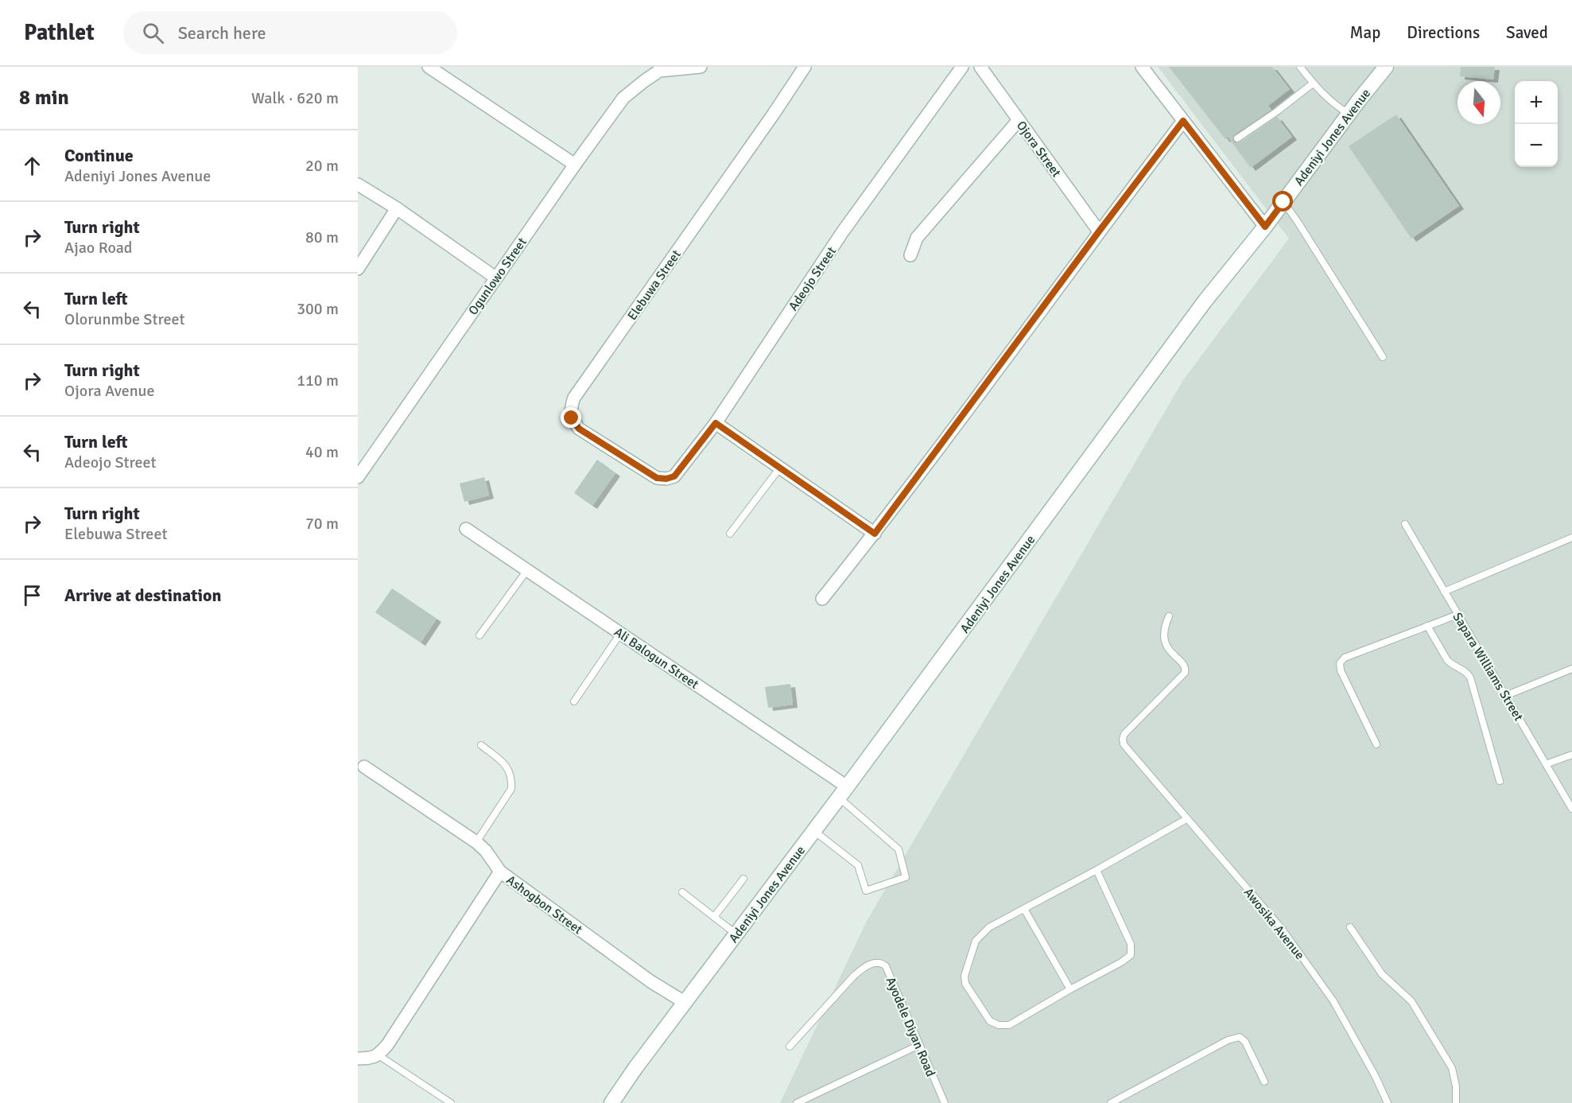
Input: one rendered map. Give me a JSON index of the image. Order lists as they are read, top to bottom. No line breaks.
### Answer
{"streets":{"street":["Adeniyi Jones Avenue","Ojora Street","Ogunlowo Street","Adeojo Street","Elebuwa Street","Ali Balogun Street","Ashogbon Street"],"lane":["Sapara Williams Street","Awosika Avenue","Ayodele Diyan Road"]},"crossings":[["Adeniyi Jones Avenue","Ali Balogun Street"],["Adeniyi Jones Avenue","Ashogbon Street"],["Adeojo Street","Elebuwa Street"]],"north":"bottom","page":{"header":"Pathlet","search":"Search here","nav":["Map","Directions","Saved"],"heading":["8 min","Walk · 620 m"],"map_buttons":["+","−"],"list":[["Continue","Adeniyi Jones Avenue","20 m"],["Turn right","Ajao Road","80 m"],["Turn left","Olorunmbe Street","300 m"],["Turn right","Ojora Avenue","110 m"],["Turn left","Adeojo Street","40 m"],["Turn right","Elebuwa Street","70 m"],"Arrive at destination"]}}
